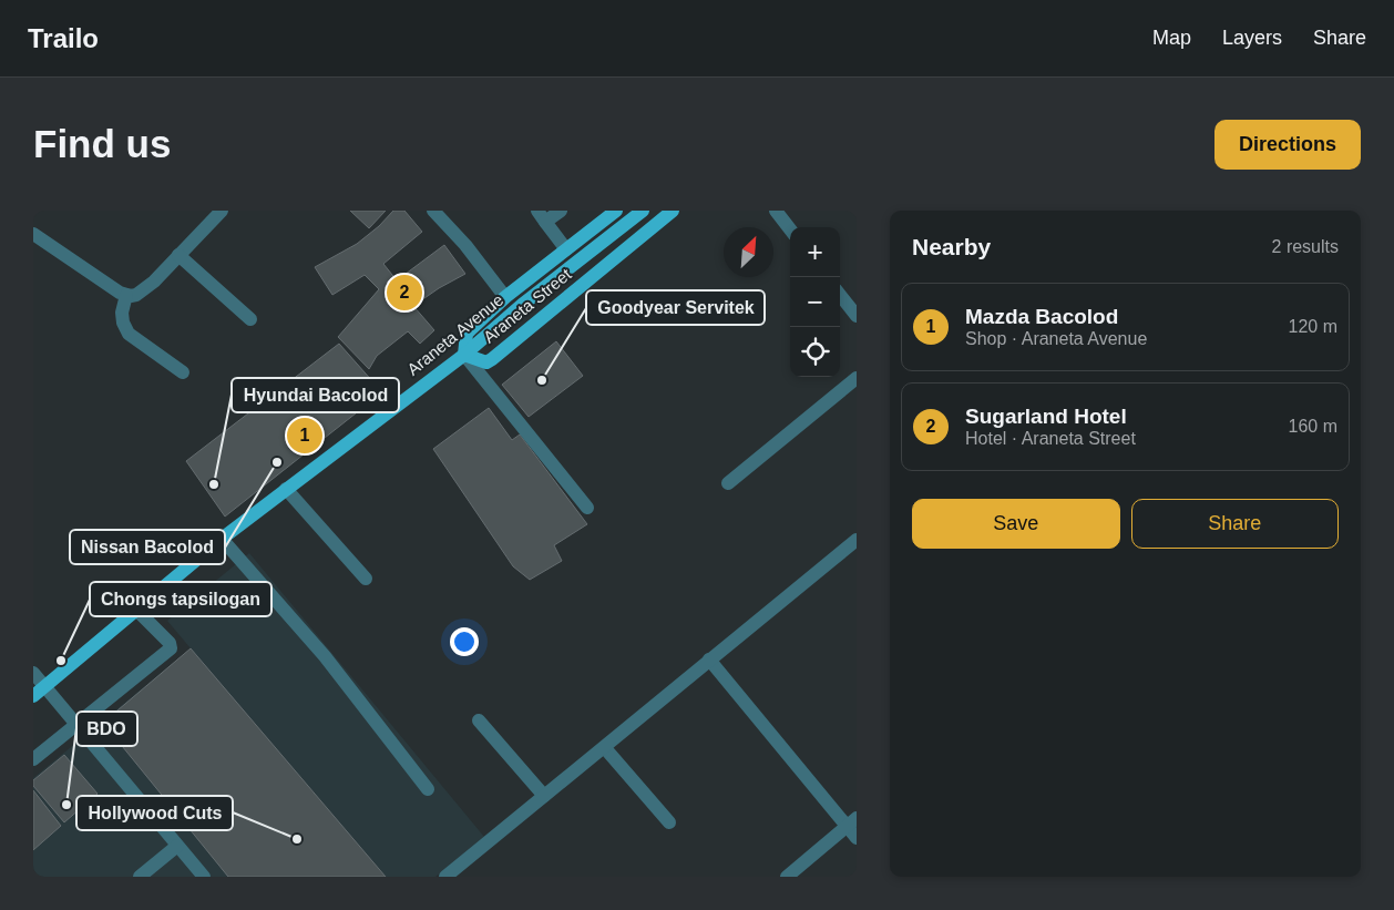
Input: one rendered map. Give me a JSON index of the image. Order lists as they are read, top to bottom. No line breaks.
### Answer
{"streets":{"main road":["Araneta Street","Araneta Avenue"]},"crossings":[["Araneta Street","Araneta Avenue"]],"places":["Goodyear Servitek","Nissan Bacolod","Hyundai Bacolod","Chongs tapsilogan","BDO","Hollywood Cuts"],"north":"top right","page":{"header":"Trailo","nav":["Map","Layers","Share"],"buttons":["Directions",["Save","Share"]],"title":"Find us","heading":["Nearby","2 results"],"map_buttons":["+","−"],"pins":["2","1"],"list":[{"mark":"1","name":"Mazda Bacolod","note":"Shop · Araneta Avenue","value":"120 m"},{"mark":"2","name":"Sugarland Hotel","note":"Hotel · Araneta Street","value":"160 m"}]}}
